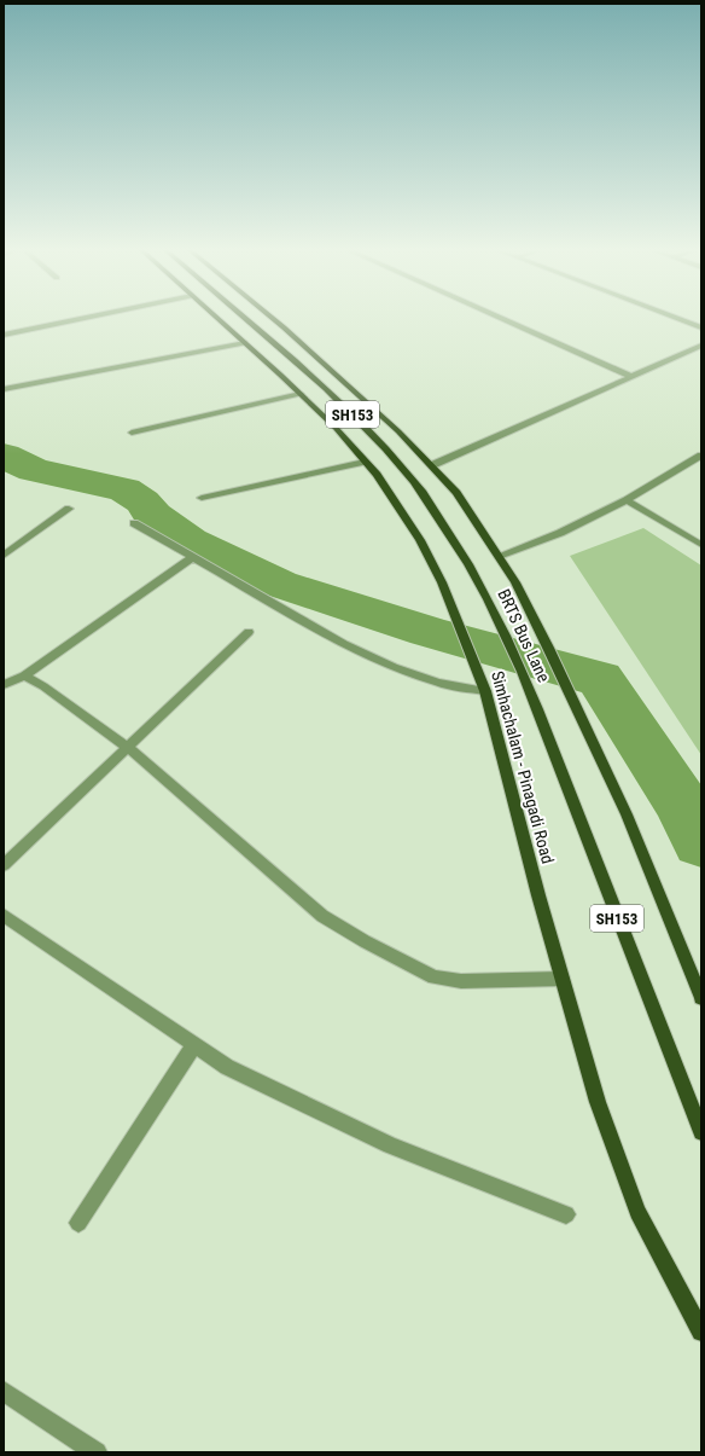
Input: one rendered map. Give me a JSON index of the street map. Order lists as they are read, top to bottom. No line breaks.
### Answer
{"streets":{"main road":["SH153","BRTS Bus Lane","Simhachalam - Pinagadi Road"]}}
